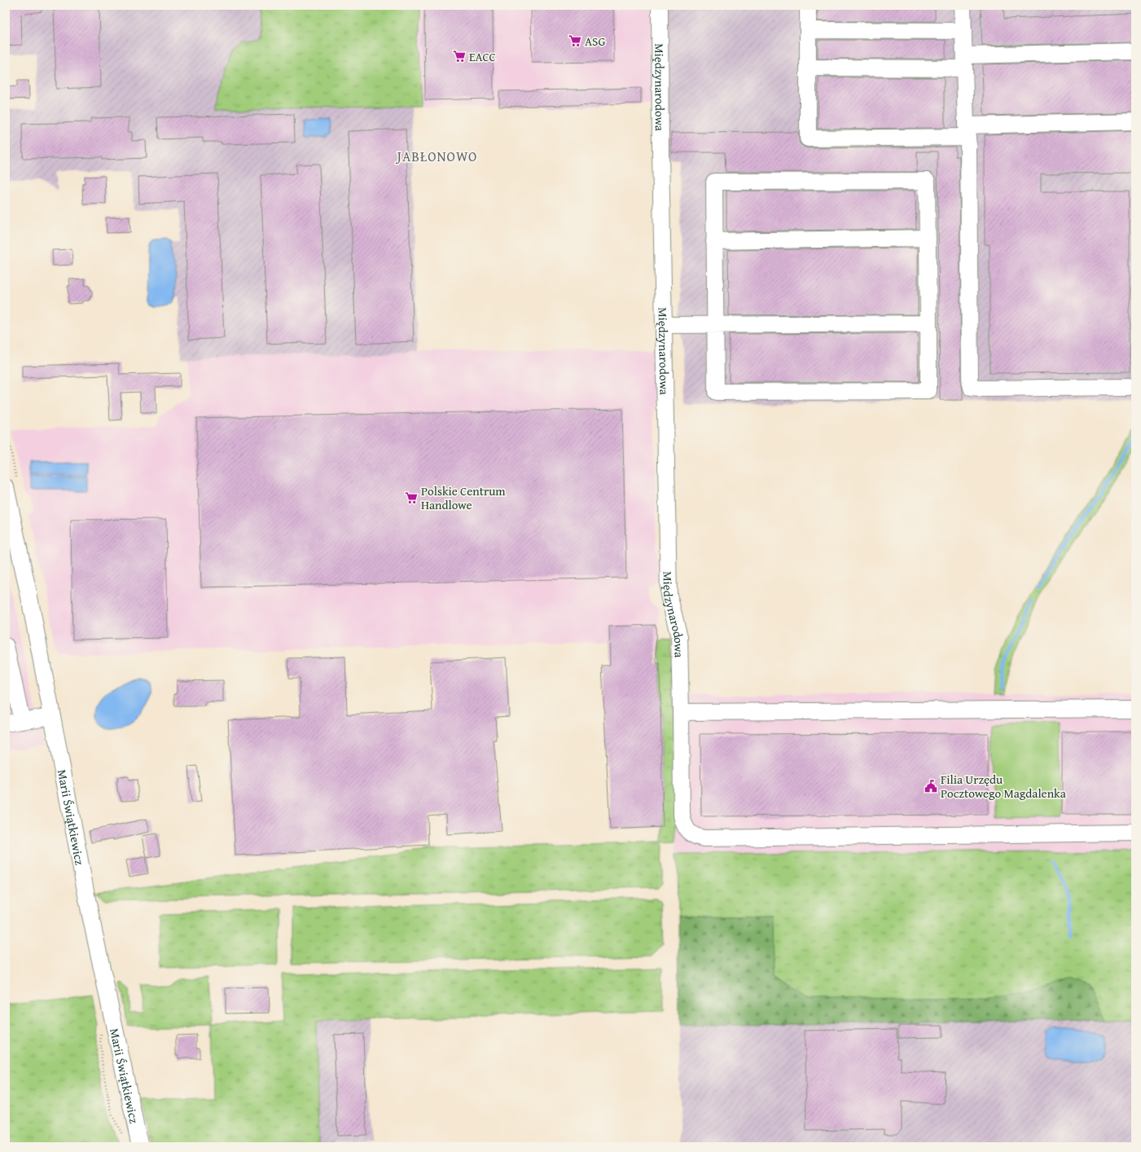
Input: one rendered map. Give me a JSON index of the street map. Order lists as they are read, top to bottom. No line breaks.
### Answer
{"streets":{"street":["Międzynarodowa","Marii Świątkiewicz"]},"districts":["JABŁONOWO"],"places":{"supermarket":["ASG","EACC","Polskie Centrum Handlowe"],"public building":["Filia Urzędu Pocztowego Magdalenka"]}}
